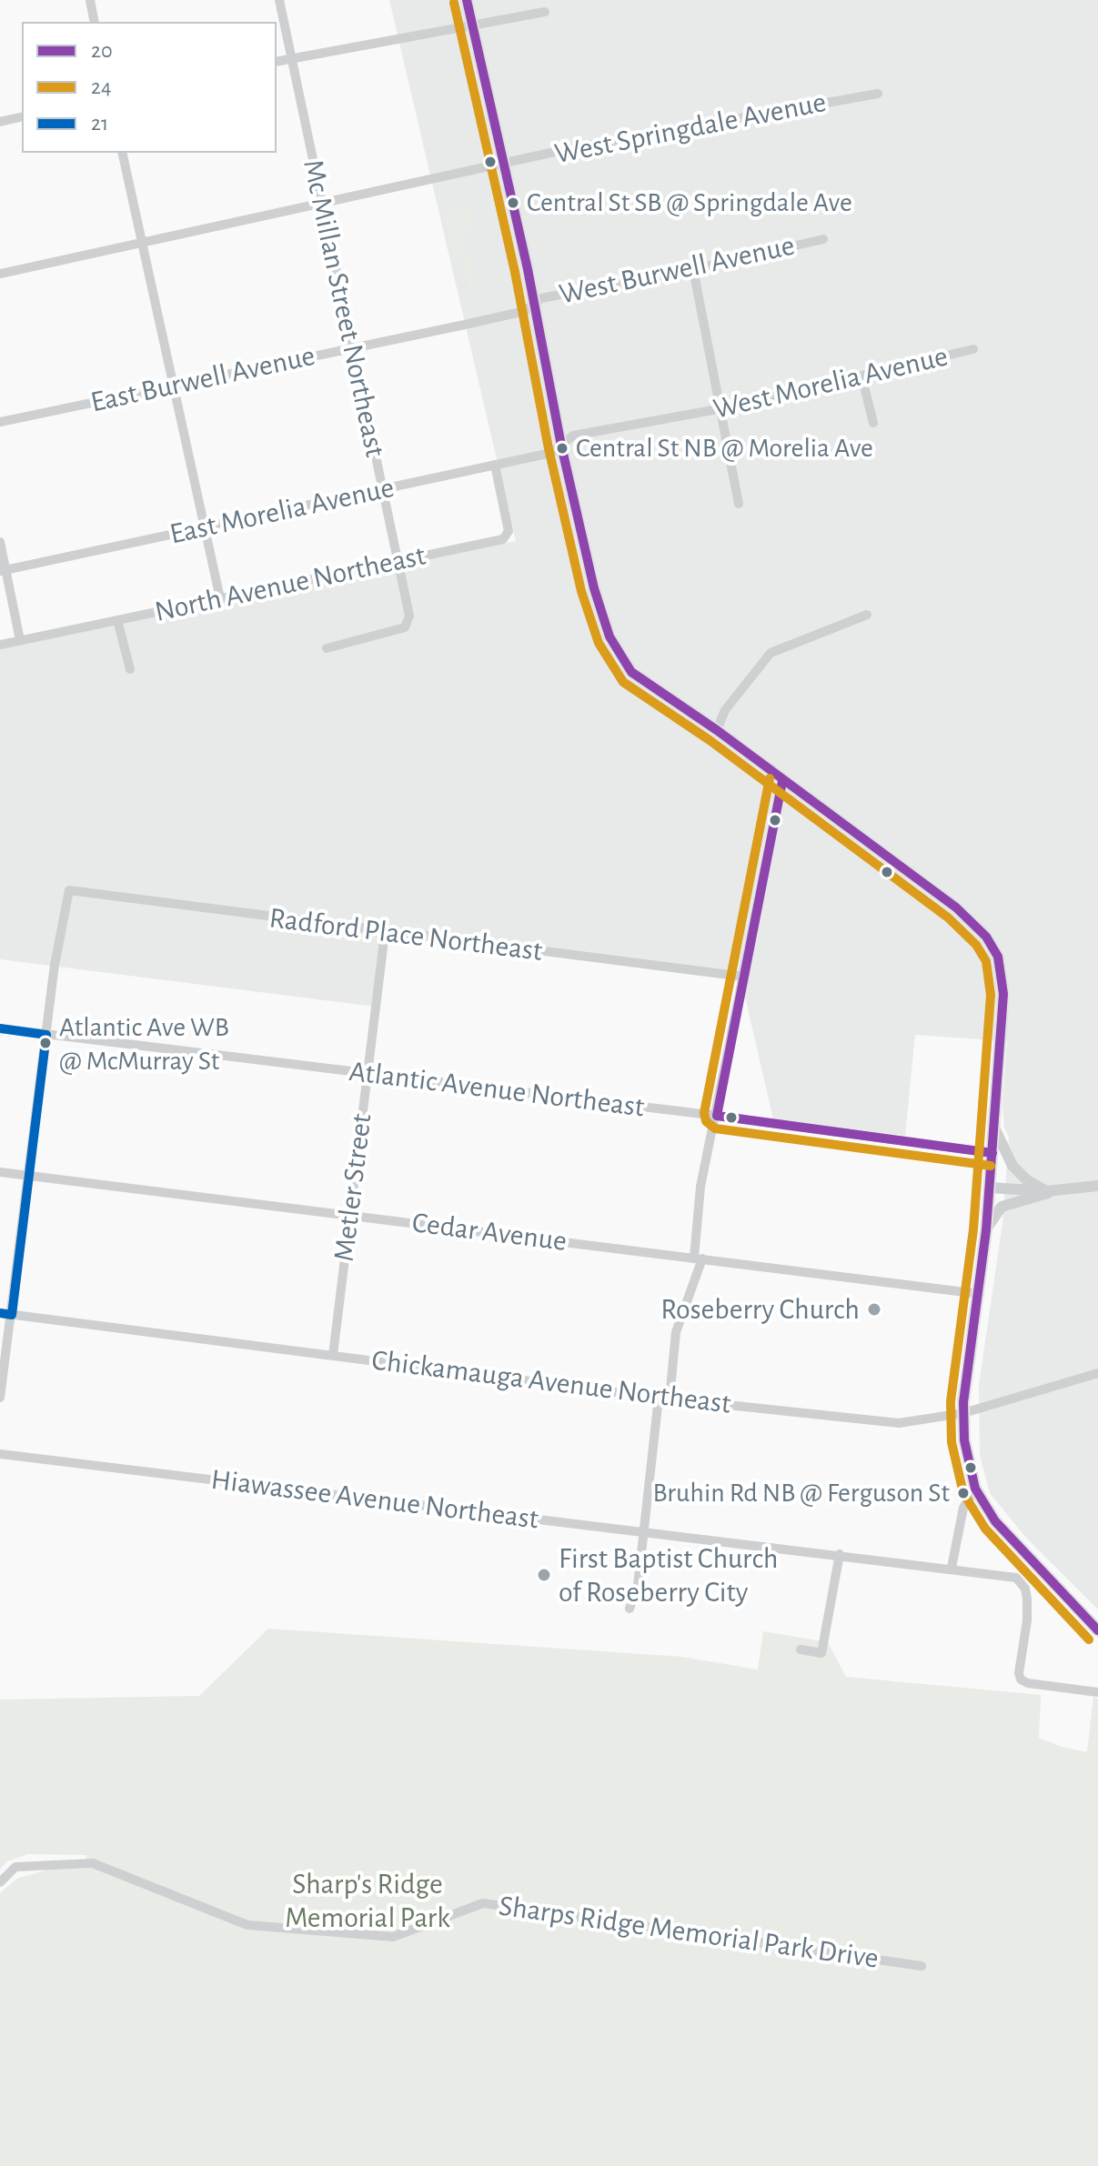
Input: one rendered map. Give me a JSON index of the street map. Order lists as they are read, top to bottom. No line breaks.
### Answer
{"streets":{"street":["West Springdale Avenue","West Burwell Avenue","Mc Millan Street Northeast","East Burwell Avenue","West Morelia Avenue","East Morelia Avenue","North Avenue Northeast","Radford Place Northeast","Atlantic Avenue Northeast","Metler Street","Cedar Avenue","Chickamauga Avenue Northeast","Hiawassee Avenue Northeast","Sharps Ridge Memorial Park Drive"]},"crossings":[["West Springdale Avenue","Mc Millan Street Northeast"],["West Burwell Avenue","East Burwell Avenue"],["Mc Millan Street Northeast","East Burwell Avenue"],["Mc Millan Street Northeast","East Morelia Avenue"],["Mc Millan Street Northeast","North Avenue Northeast"],["West Morelia Avenue","East Morelia Avenue"],["East Morelia Avenue","North Avenue Northeast"],["Radford Place Northeast","Atlantic Avenue Northeast"],["Radford Place Northeast","Metler Street"],["Atlantic Avenue Northeast","Metler Street"],["Metler Street","Cedar Avenue"],["Metler Street","Chickamauga Avenue Northeast"]],"parks":["Sharp's Ridge Memorial Park"],"places":["Central St SB @ Springdale Ave","Central St NB @ Morelia Ave","Atlantic Ave WB @ McMurray St","Roseberry Church","Bruhin Rd NB @ Ferguson St","First Baptist Church of Roseberry City"],"lines":["transit line 20","transit line 24","transit line 21"],"legend":["20","24","21"]}
